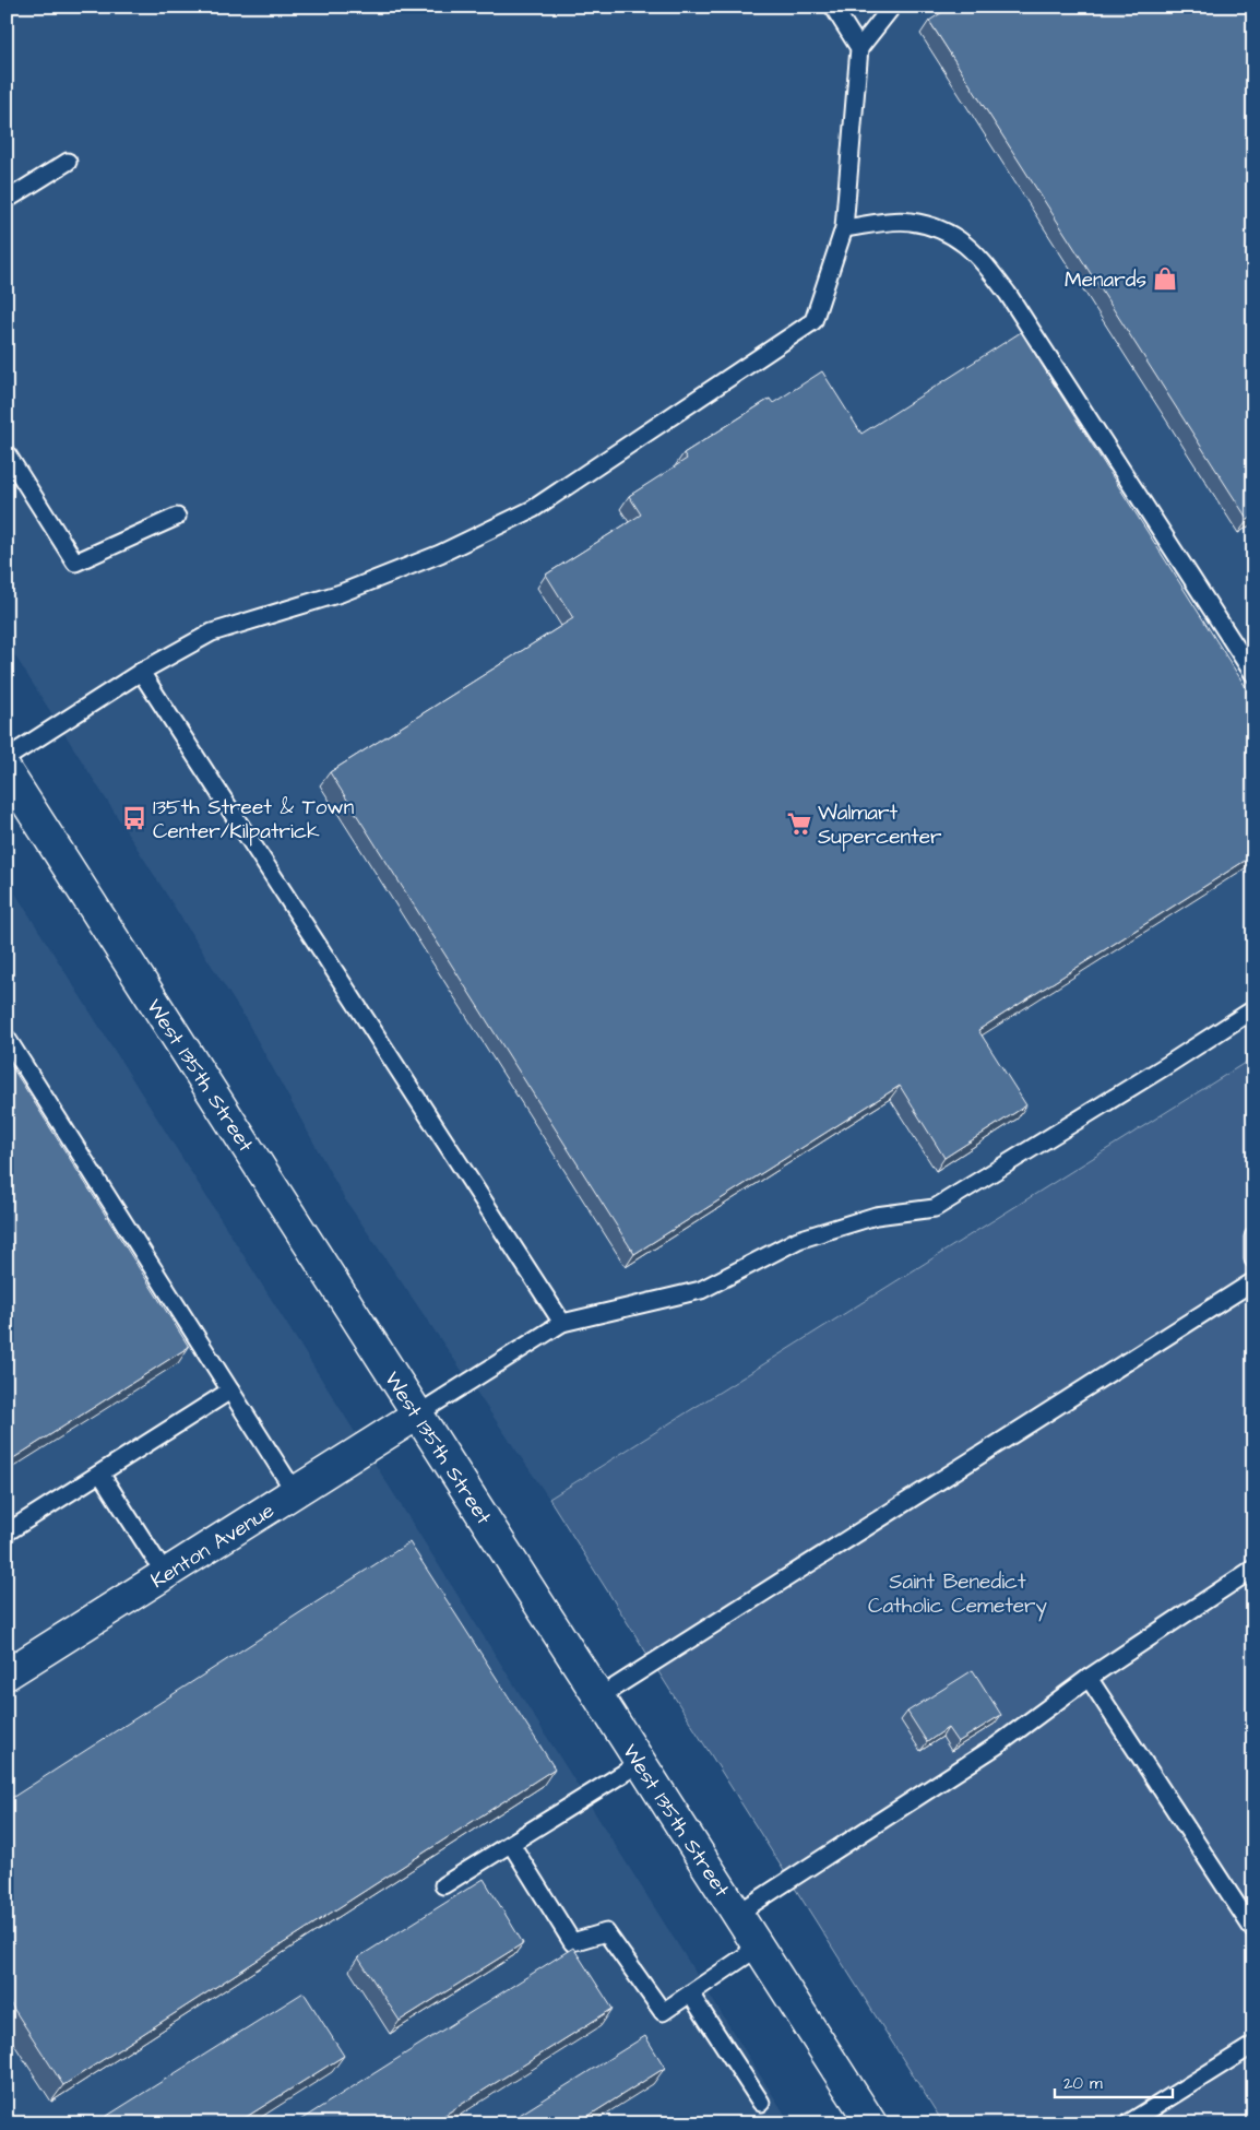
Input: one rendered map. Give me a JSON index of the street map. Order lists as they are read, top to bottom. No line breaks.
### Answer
{"streets":{"street":["West 135th Street","Kenton Avenue"]},"crossings":[["West 135th Street","Kenton Avenue"]],"parks":["Saint Benedict Catholic Cemetery"],"places":{"shop":["Menards"],"bus stop":["135th Street & Town Center/Kilpatrick"],"supermarket":["Walmart Supercenter"]},"scale_bar":"20 m"}
